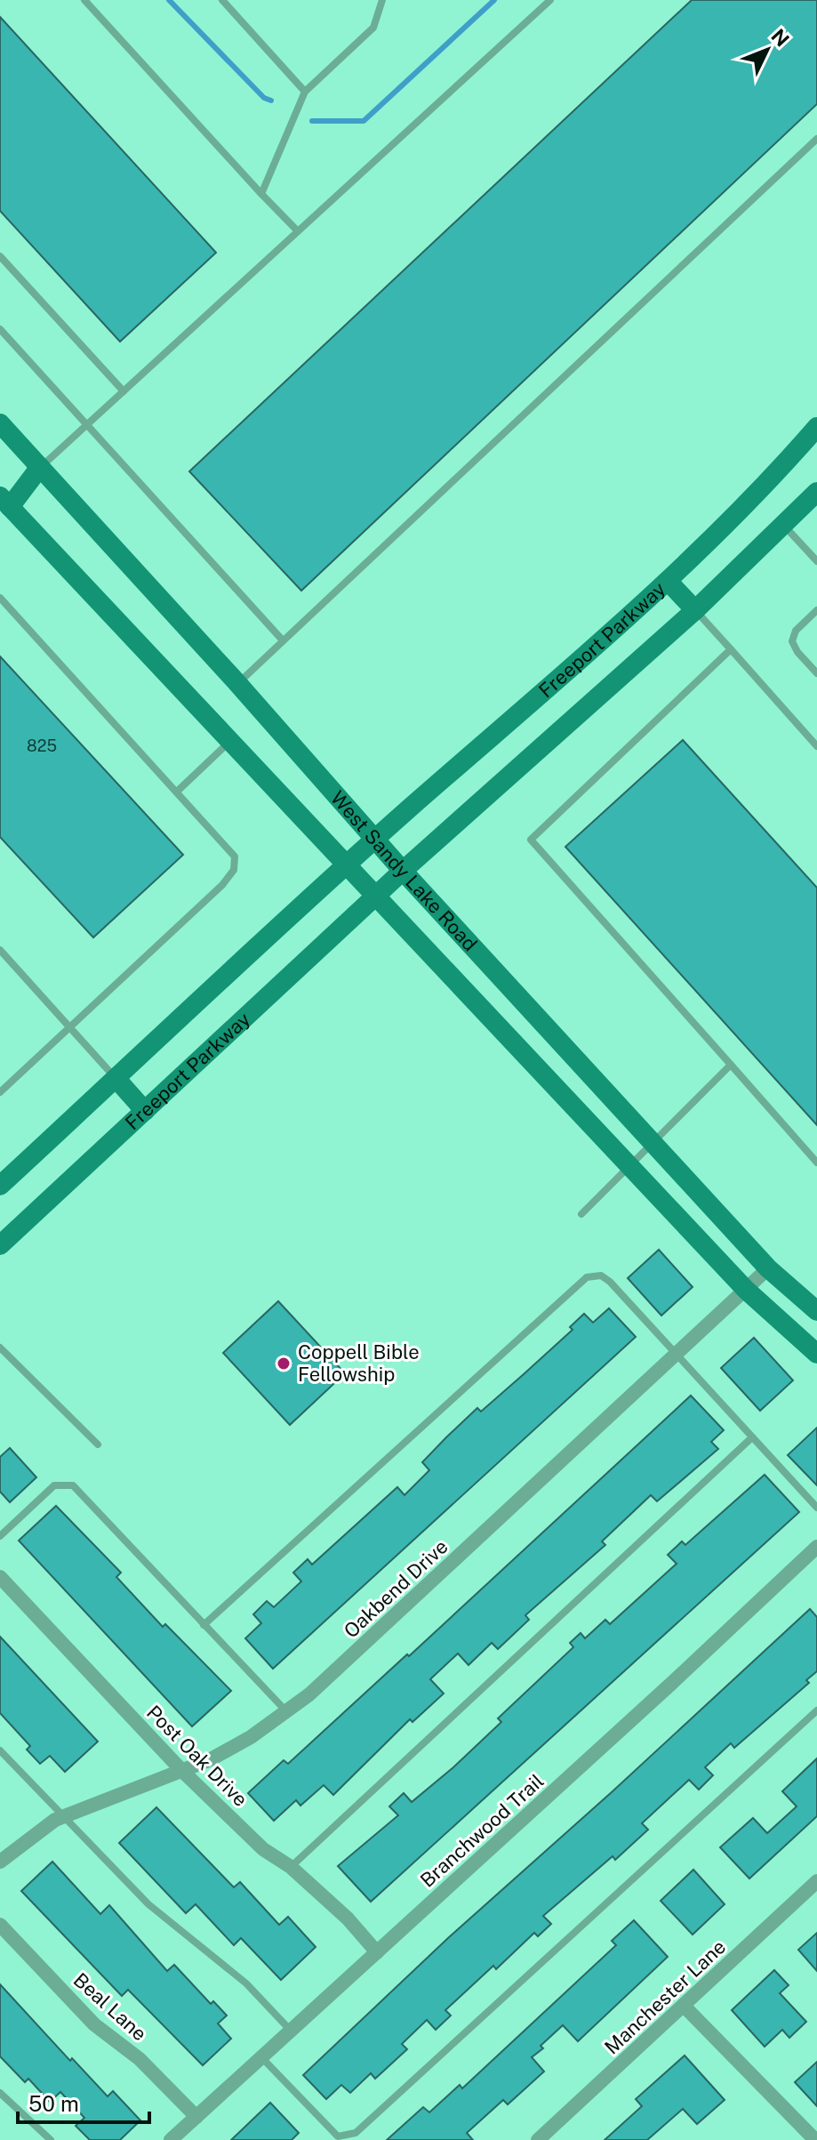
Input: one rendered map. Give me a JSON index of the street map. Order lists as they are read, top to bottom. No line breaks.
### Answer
{"streets":{"main road":["Freeport Parkway","West Sandy Lake Road"],"street":["Oakbend Drive","Post Oak Drive","Branchwood Trail","Manchester Lane","Beal Lane"]},"crossings":[["Freeport Parkway","West Sandy Lake Road"],["West Sandy Lake Road","Oakbend Drive"],["Oakbend Drive","Post Oak Drive"],["Post Oak Drive","Branchwood Trail"],["Branchwood Trail","Beal Lane"]],"places":["Coppell Bible Fellowship"],"house_numbers":["825"],"scale_bar":"50 m","north":"top right"}
